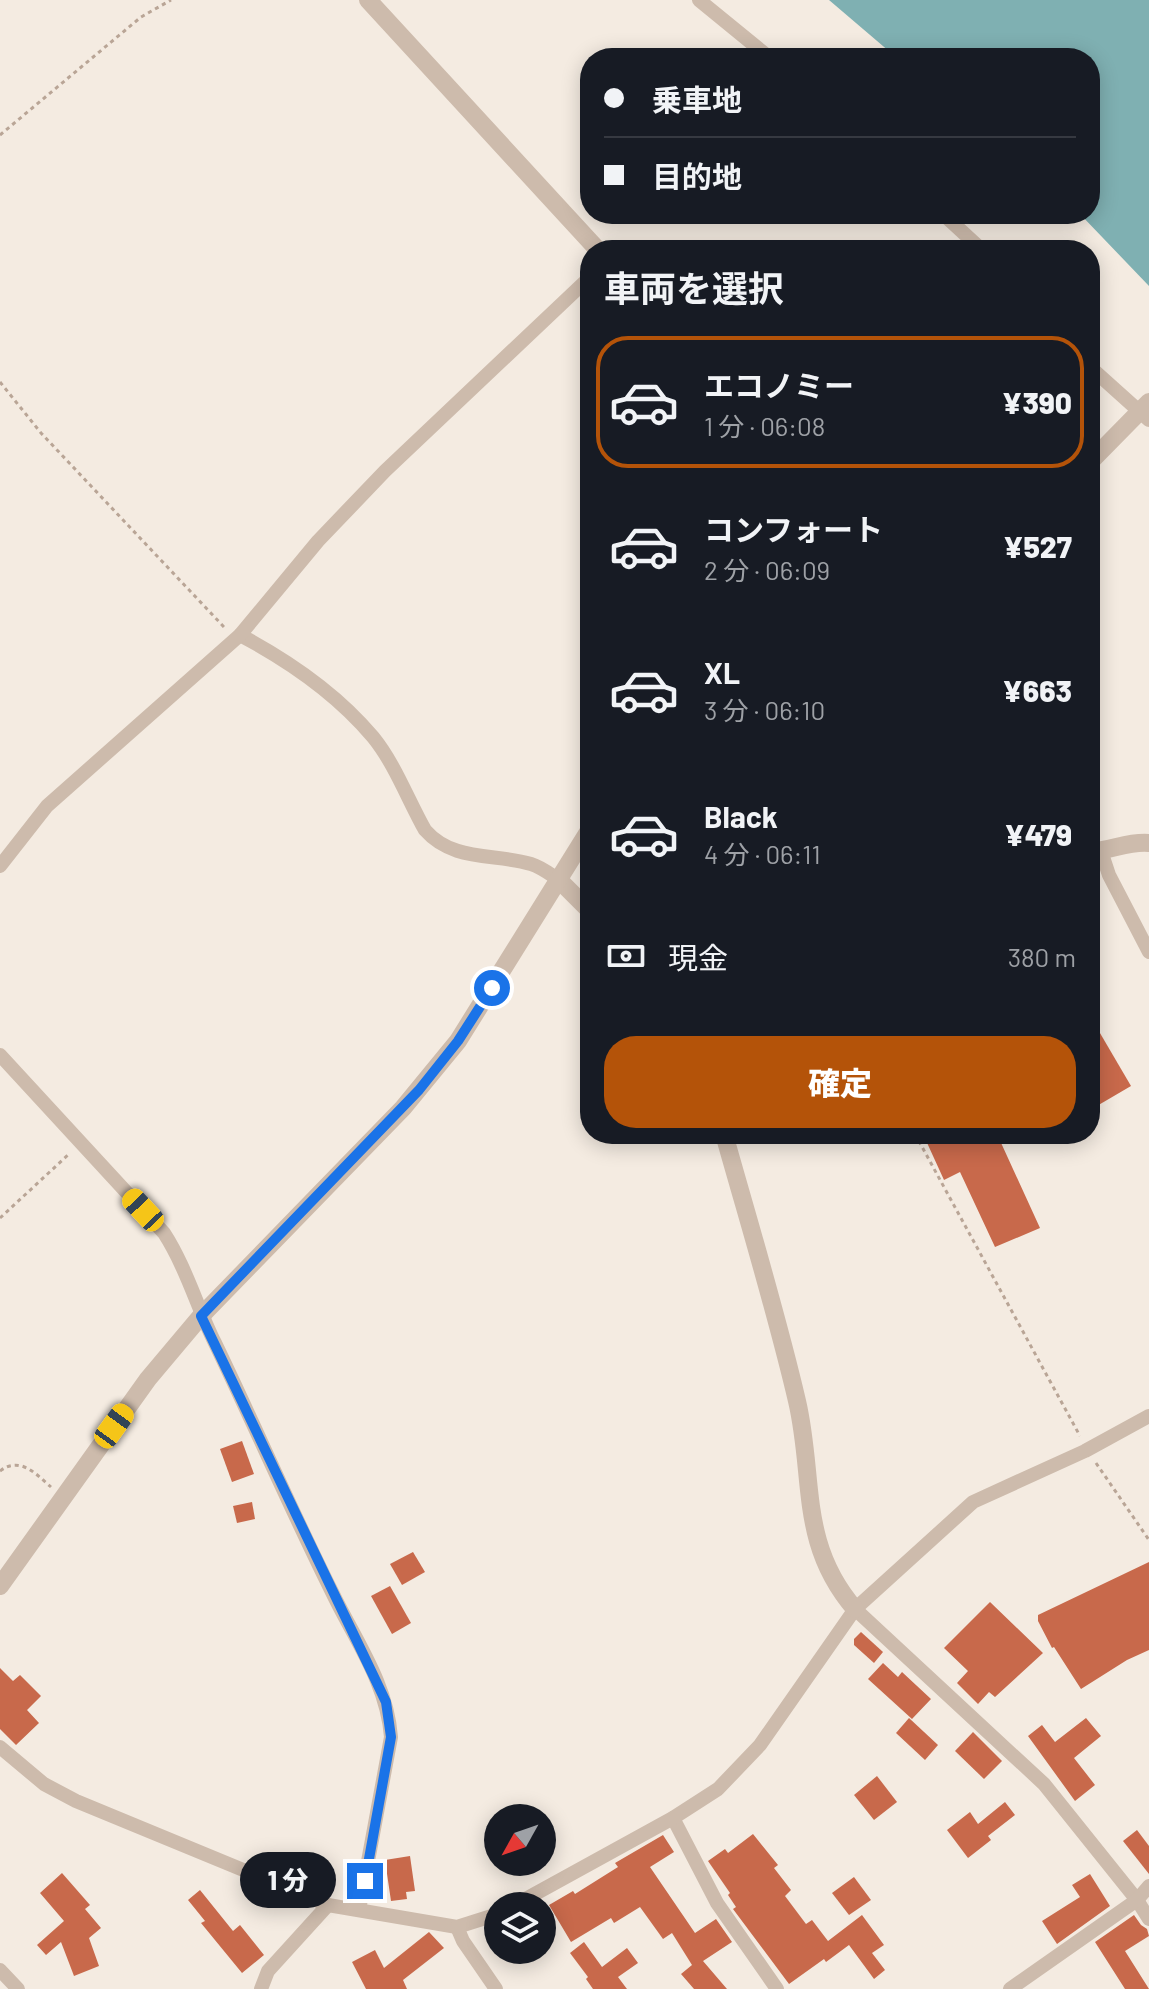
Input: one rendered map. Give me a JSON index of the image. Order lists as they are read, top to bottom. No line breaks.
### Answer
{"north":"bottom left","page":{"banner":["乗車地","目的地"],"heading":"車両を選択","list":[{"name":"エコノミー","note":"1 分 · 06:08","value":"¥390"},{"name":"コンフォート","note":"2 分 · 06:09","value":"¥527"},{"name":"XL","note":"3 分 · 06:10","value":"¥663"},{"name":"Black","note":"4 分 · 06:11","value":"¥479"}],"pay":["現金","380 m"],"buttons":"確定","bubble":"1 分"}}
